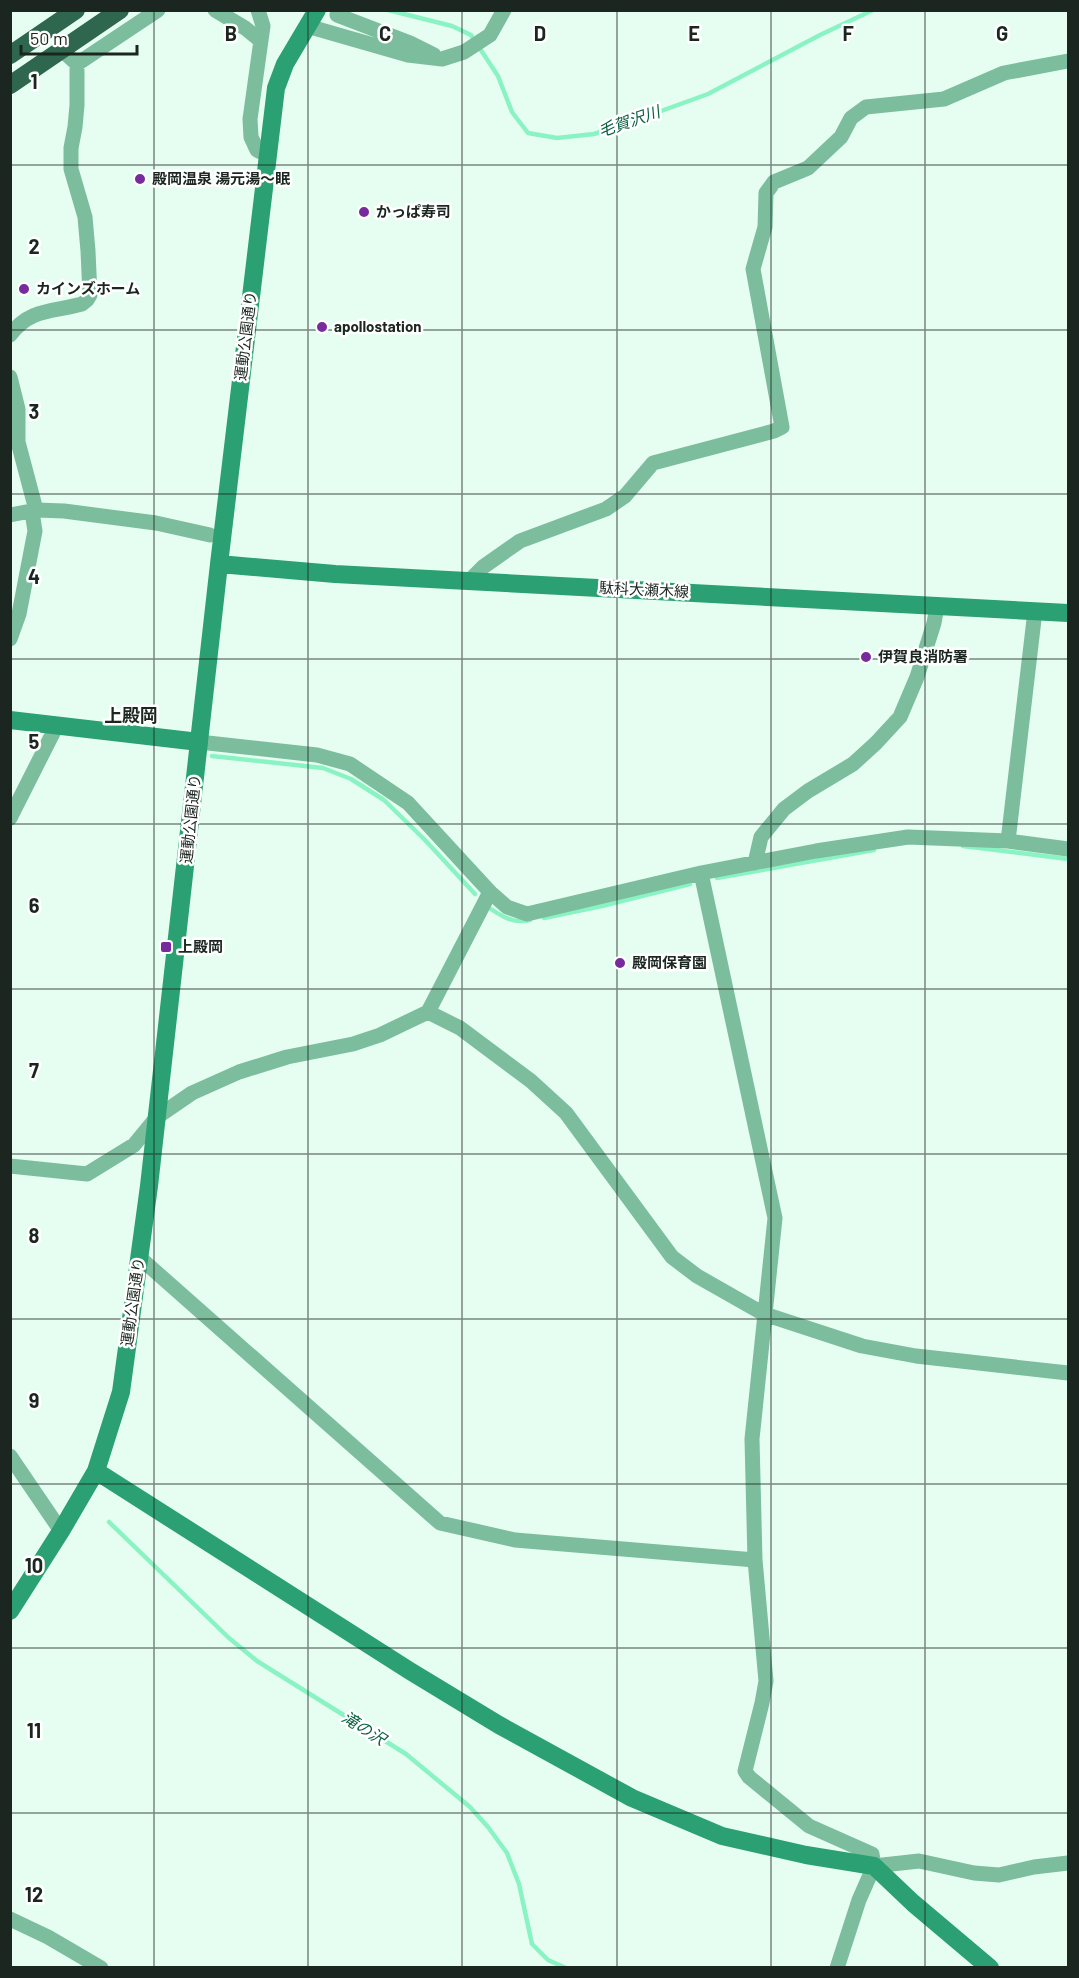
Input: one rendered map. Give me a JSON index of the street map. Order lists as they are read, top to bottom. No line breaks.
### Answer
{"streets":{"street":["運動公園通り","駄科大瀬木線"]},"crossings":[["運動公園通り","駄科大瀬木線"]],"districts":["上殿岡"],"water":["毛賀沢川","滝の沢"],"places":{"other":["殿岡温泉 湯元湯～眠","かっぱ寿司","カインズホーム","apollostation","伊賀良消防署","殿岡保育園"],"transit":["上殿岡"]},"scale_bar":"50 m","grid":{"columns":["B","C","D","E","F","G"],"rows":["1","2","3","4","5","6","7","8","9","10","11","12"]}}
